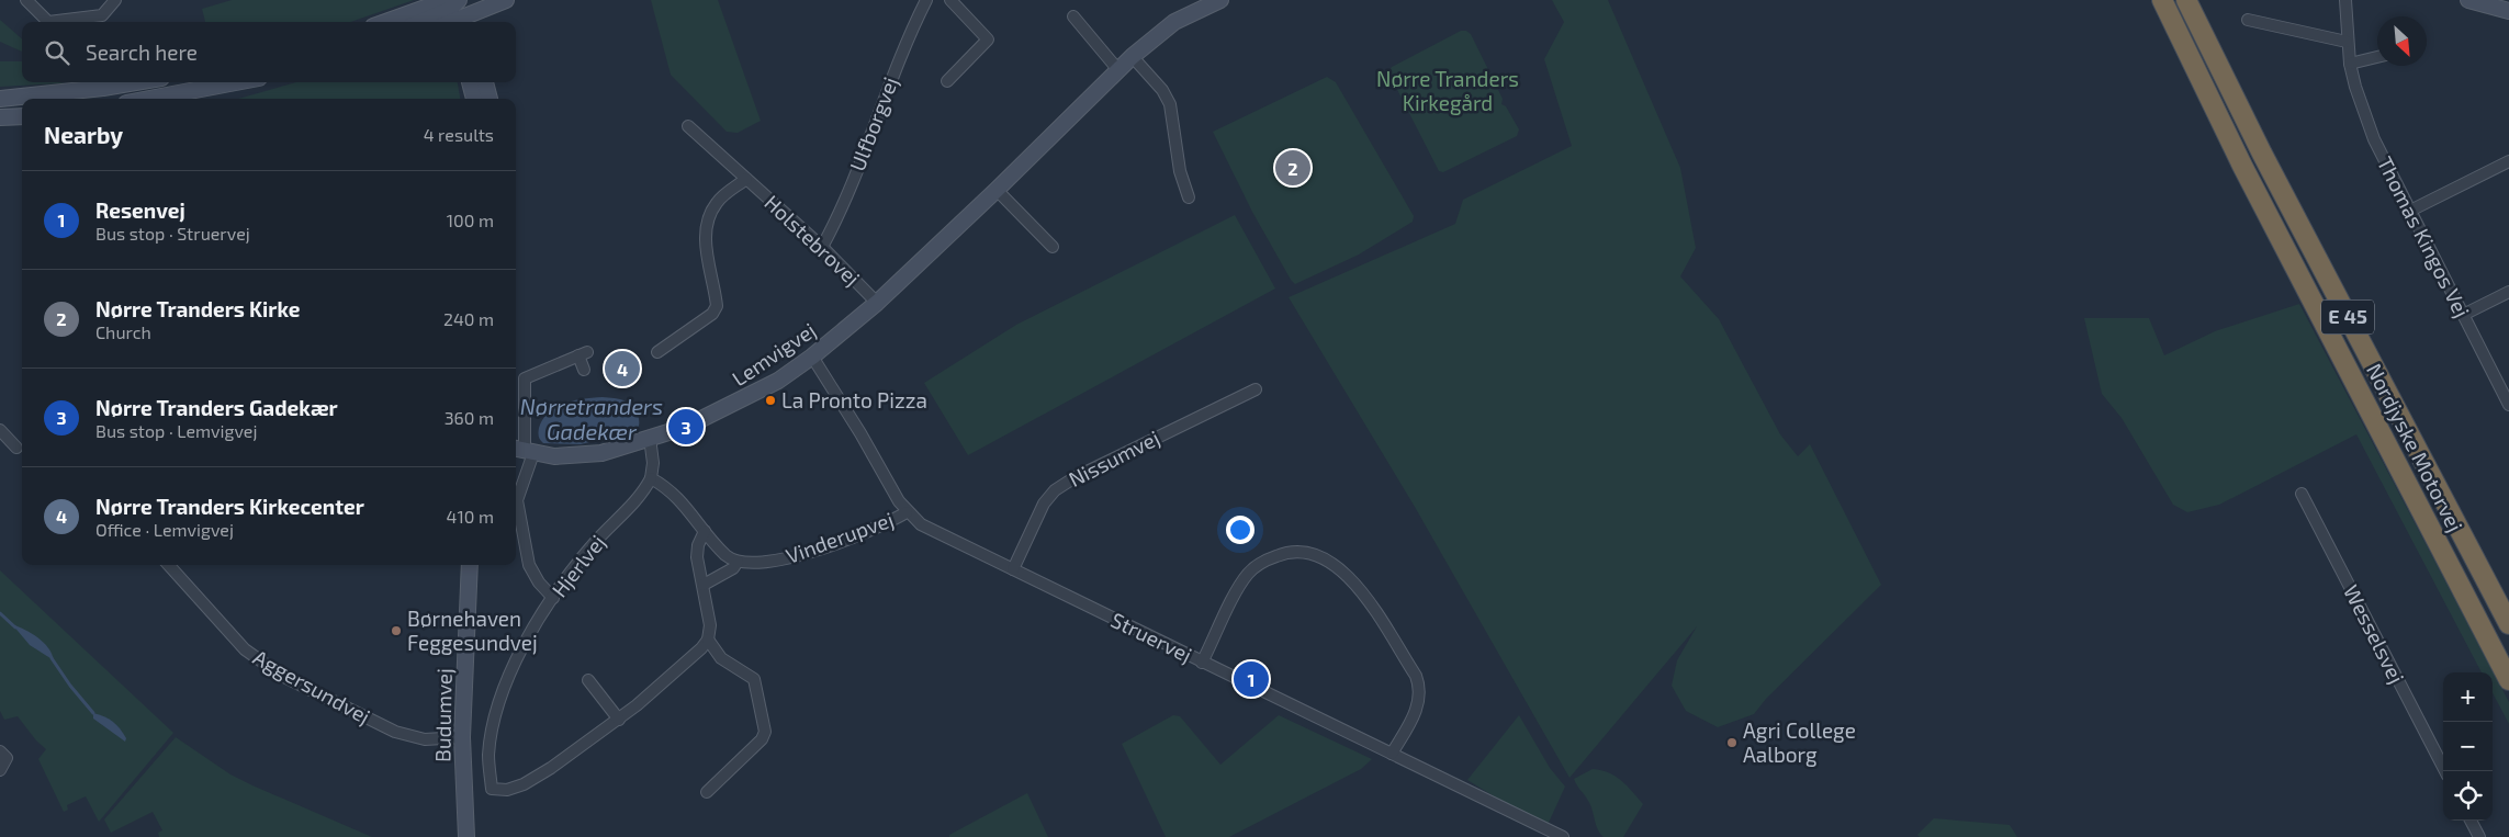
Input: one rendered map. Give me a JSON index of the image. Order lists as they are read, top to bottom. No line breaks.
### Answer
{"streets":{"highway":["E 45","Nordjyske Motorvej"],"street":["Ulfborgvej","Thomas Kingos Vej","Holstebrovej","Lemvigvej","Nissumvej","Vinderupvej","Hjerlvej","Wesselsvej","Struervej","Aggersundvej","Budumvej"]},"crossings":[["Ulfborgvej","Holstebrovej"],["Holstebrovej","Lemvigvej"],["Lemvigvej","Struervej"],["Nissumvej","Struervej"],["Vinderupvej","Struervej"],["Aggersundvej","Budumvej"]],"water":["Nørretranders Gadekær"],"parks":["Nørre Tranders Kirkegård"],"places":["La Pronto Pizza","Børnehaven Feggesundvej","Agri College Aalborg"],"north":"bottom right","page":{"search":"Search here","heading":["Nearby","4 results"],"pins":["2","4","3","1"],"list":[{"mark":"1","name":"Resenvej","note":"Bus stop · Struervej","value":"100 m"},{"mark":"2","name":"Nørre Tranders Kirke","note":"Church","value":"240 m"},{"mark":"3","name":"Nørre Tranders Gadekær","note":"Bus stop · Lemvigvej","value":"360 m"},{"mark":"4","name":"Nørre Tranders Kirkecenter","note":"Office · Lemvigvej","value":"410 m"}],"map_buttons":["+","−"]}}
